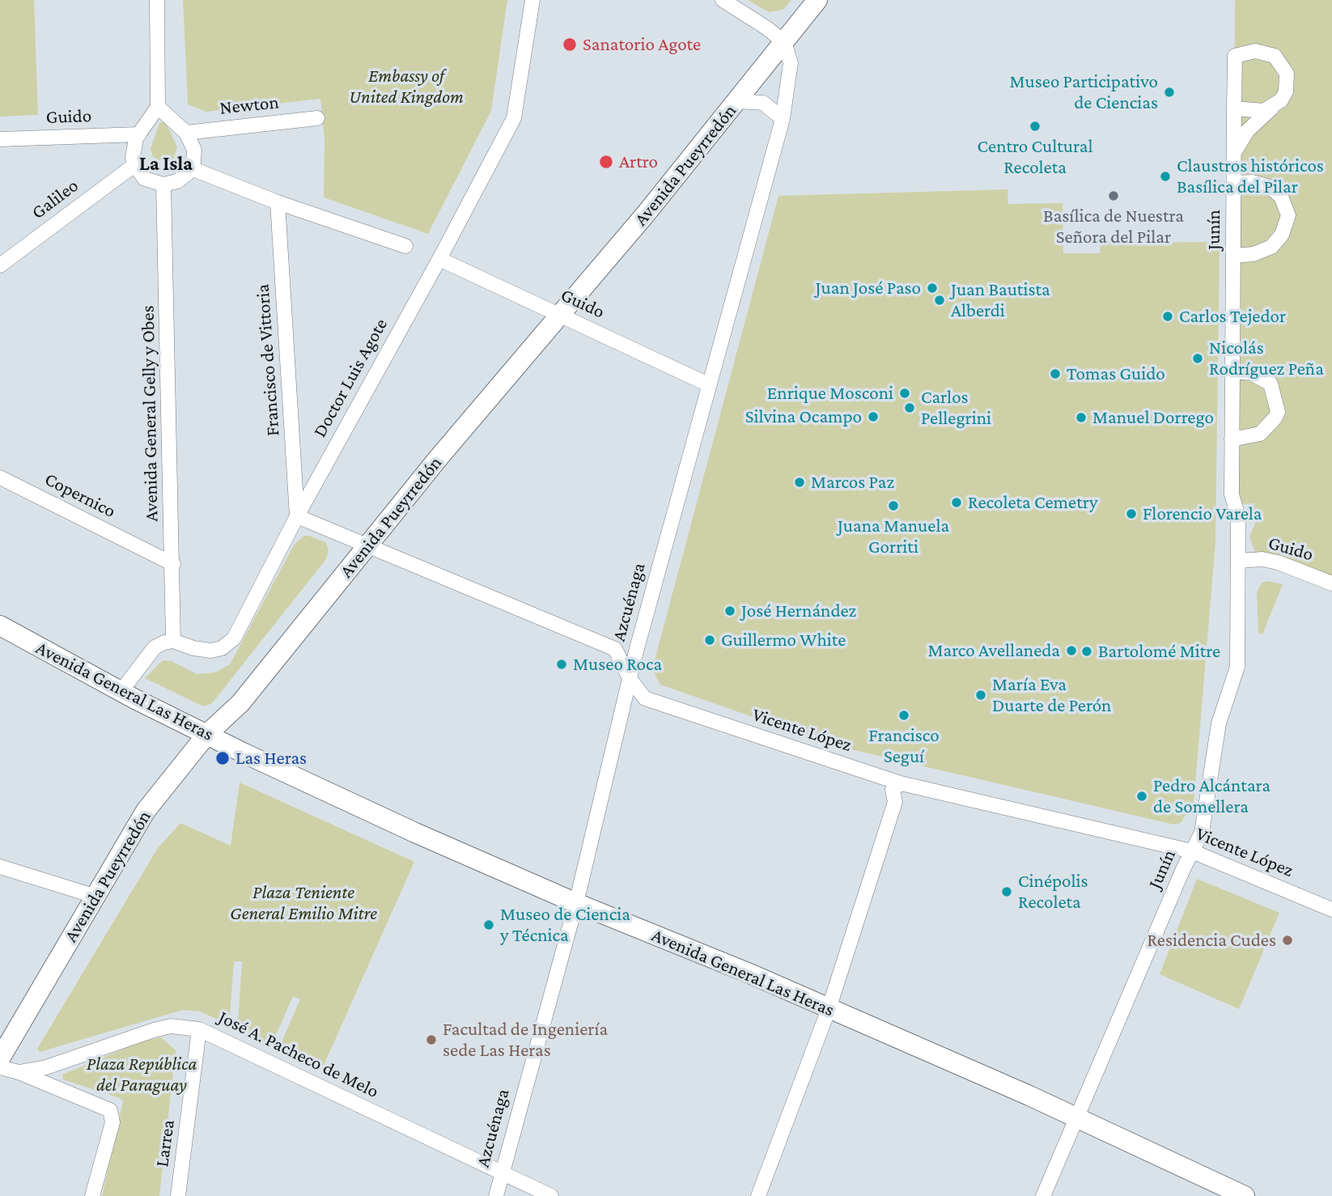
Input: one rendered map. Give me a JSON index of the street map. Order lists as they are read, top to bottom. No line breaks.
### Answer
{"streets":{"main road":["Avenida Pueyrredón","Avenida General Las Heras"],"street":["Newton","Guido","Galileo","Junín","Francisco de Vittoria","Doctor Luis Agote","Avenida General Gelly y Obes","Copernico","Azcuénaga","Vicente López","José A. Pacheco de Melo","Larrea"]},"crossings":[["Newton","Guido"],["Newton","Galileo"],["Newton","Avenida General Gelly y Obes"],["Guido","Avenida Pueyrredón"],["Guido","Galileo"],["Guido","Junín"],["Guido","Doctor Luis Agote"],["Guido","Avenida General Gelly y Obes"],["Guido","Azcuénaga"],["Avenida Pueyrredón","Azcuénaga"],["Avenida Pueyrredón","Avenida General Las Heras"],["Avenida Pueyrredón","Vicente López"],["Galileo","Avenida General Gelly y Obes"],["Junín","Avenida General Las Heras"],["Junín","Vicente López"],["Francisco de Vittoria","Doctor Luis Agote"],["Francisco de Vittoria","Vicente López"],["Doctor Luis Agote","Avenida General Gelly y Obes"],["Doctor Luis Agote","Vicente López"],["Avenida General Gelly y Obes","Copernico"],["Azcuénaga","Avenida General Las Heras"],["Azcuénaga","Vicente López"],["Azcuénaga","José A. Pacheco de Melo"],["José A. Pacheco de Melo","Larrea"]],"districts":["La Isla"],"parks":["Embassy of United Kingdom","Plaza Teniente General Emilio Mitre","Plaza República del Paraguay"],"places":["Sanatorio Agote","Museo Participativo de Ciencias","Centro Cultural Recoleta","Artro","Claustros históricos Basílica del Pilar","Basílica de Nuestra Señora del Pilar","Juan José Paso","Juan Bautista Alberdi","Carlos Tejedor","Nicolás Rodríguez Peña","Tomas Guido","Enrique Mosconi","Carlos Pellegrini","Silvina Ocampo","Manuel Dorrego","Marcos Paz","Recoleta Cemetry","Juana Manuela Gorriti","Florencio Varela","José Hernández","Guillermo White","Marco Avellaneda","Bartolomé Mitre","Museo Roca","María Eva Duarte de Perón","Francisco Seguí","Las Heras","Pedro Alcántara de Somellera","Cinépolis Recoleta","Museo de Ciencia y Técnica","Residencia Cudes","Facultad de Ingeniería sede Las Heras"]}
